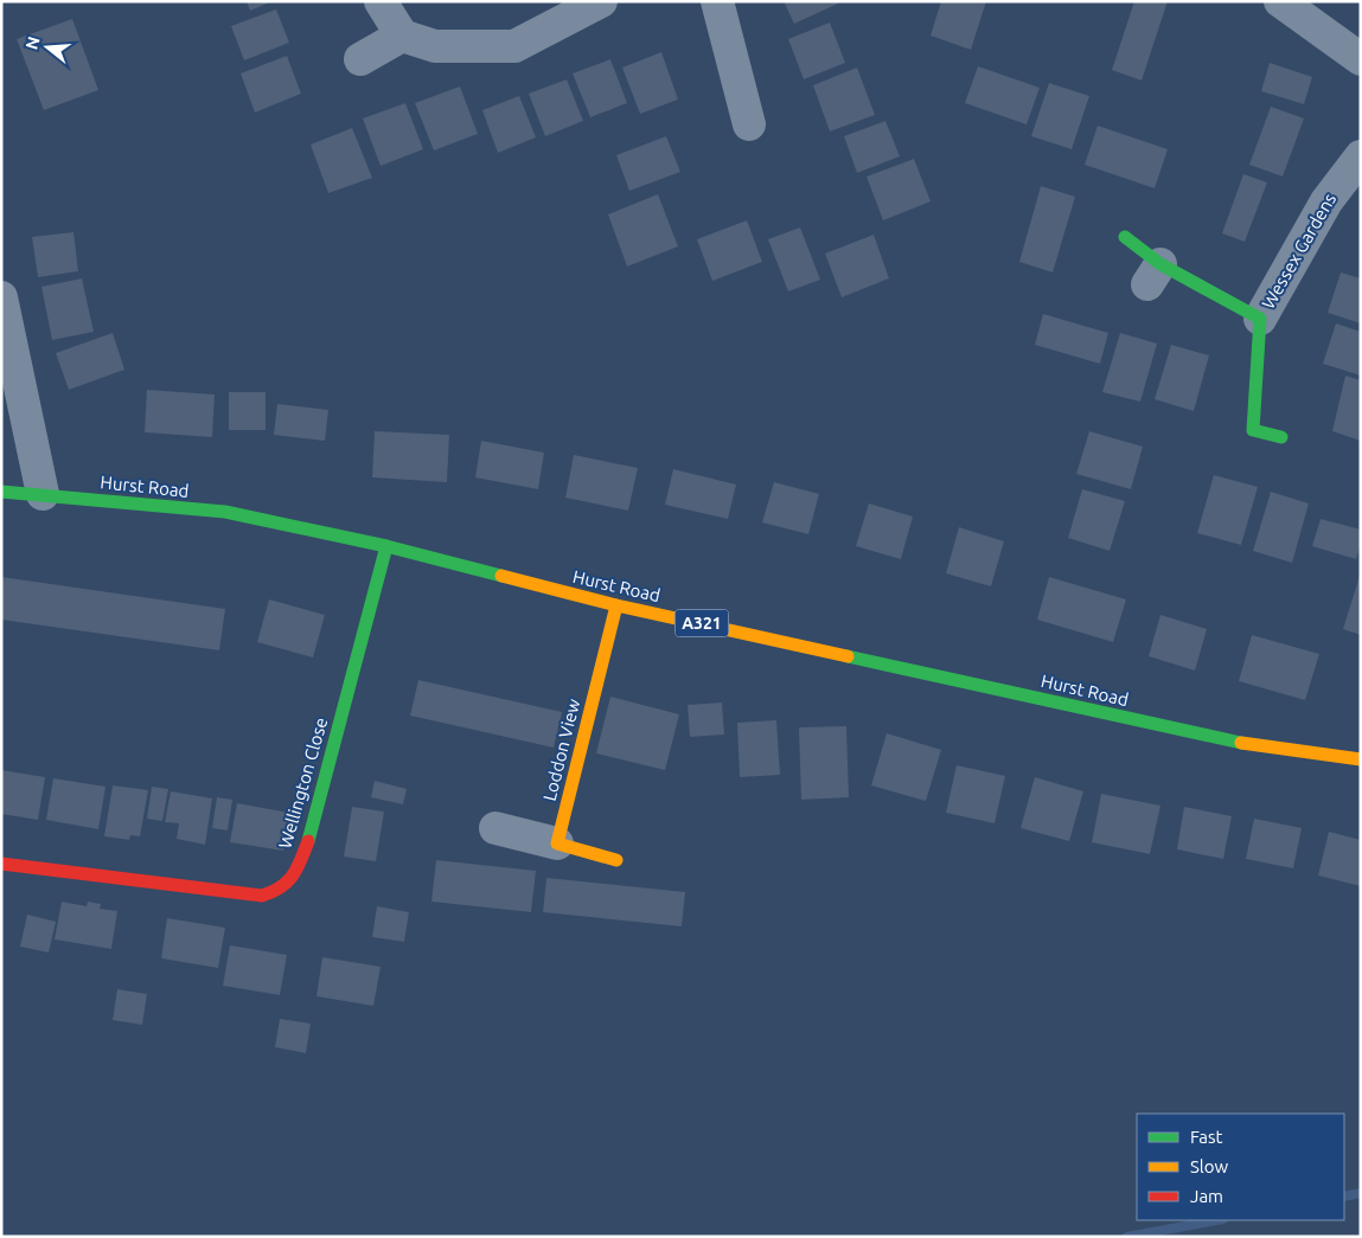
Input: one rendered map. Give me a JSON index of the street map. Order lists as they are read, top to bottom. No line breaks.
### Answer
{"streets":{"main road":["Wessex Gardens","Hurst Road","A321","Loddon View","Wellington Close"]},"crossings":[["Hurst Road","Loddon View"],["Hurst Road","Wellington Close"]],"legend":["Fast","Slow","Jam"],"north":"left"}
